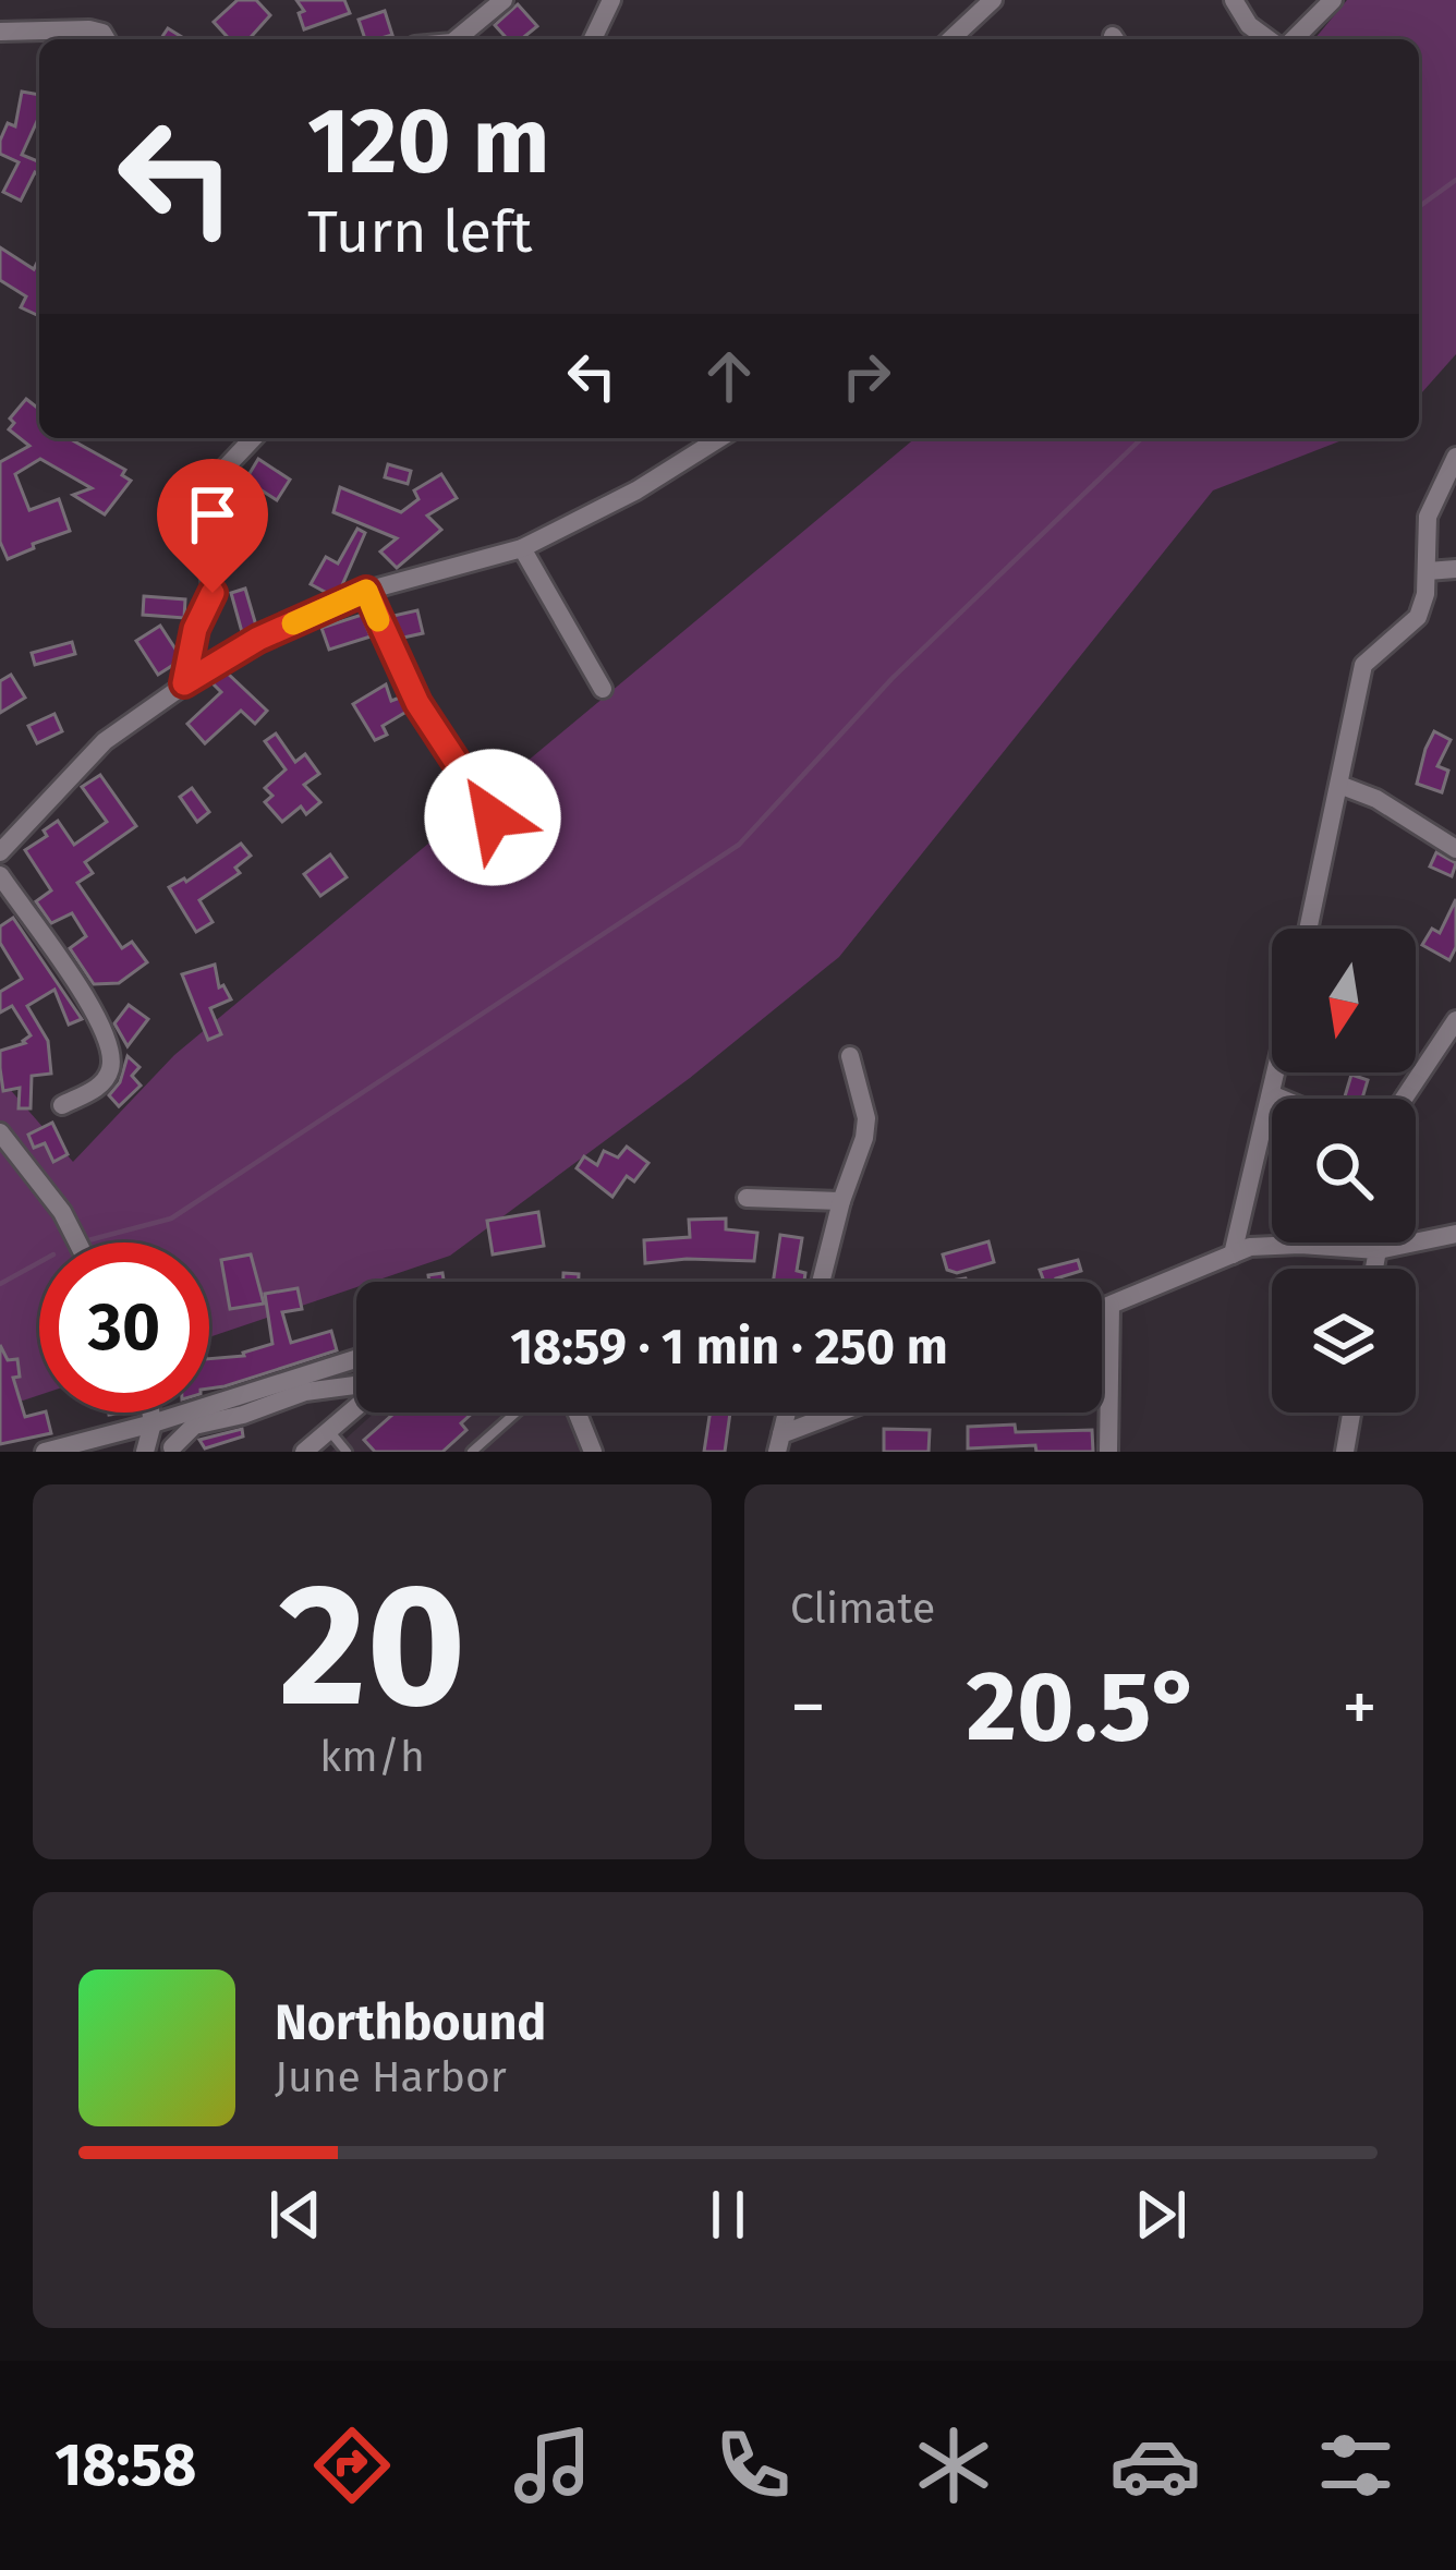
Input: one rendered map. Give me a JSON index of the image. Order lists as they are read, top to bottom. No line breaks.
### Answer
{"north":"bottom","page":{"turn":["120 m","Turn left"],"limit":"30","trip":"18:59 · 1 min · 250 m","tile":[["20","km/h"],"Climate"],"heat":["−","20.5°","+"],"song":["Northbound","June Harbor"],"tabs":"18:58"}}
